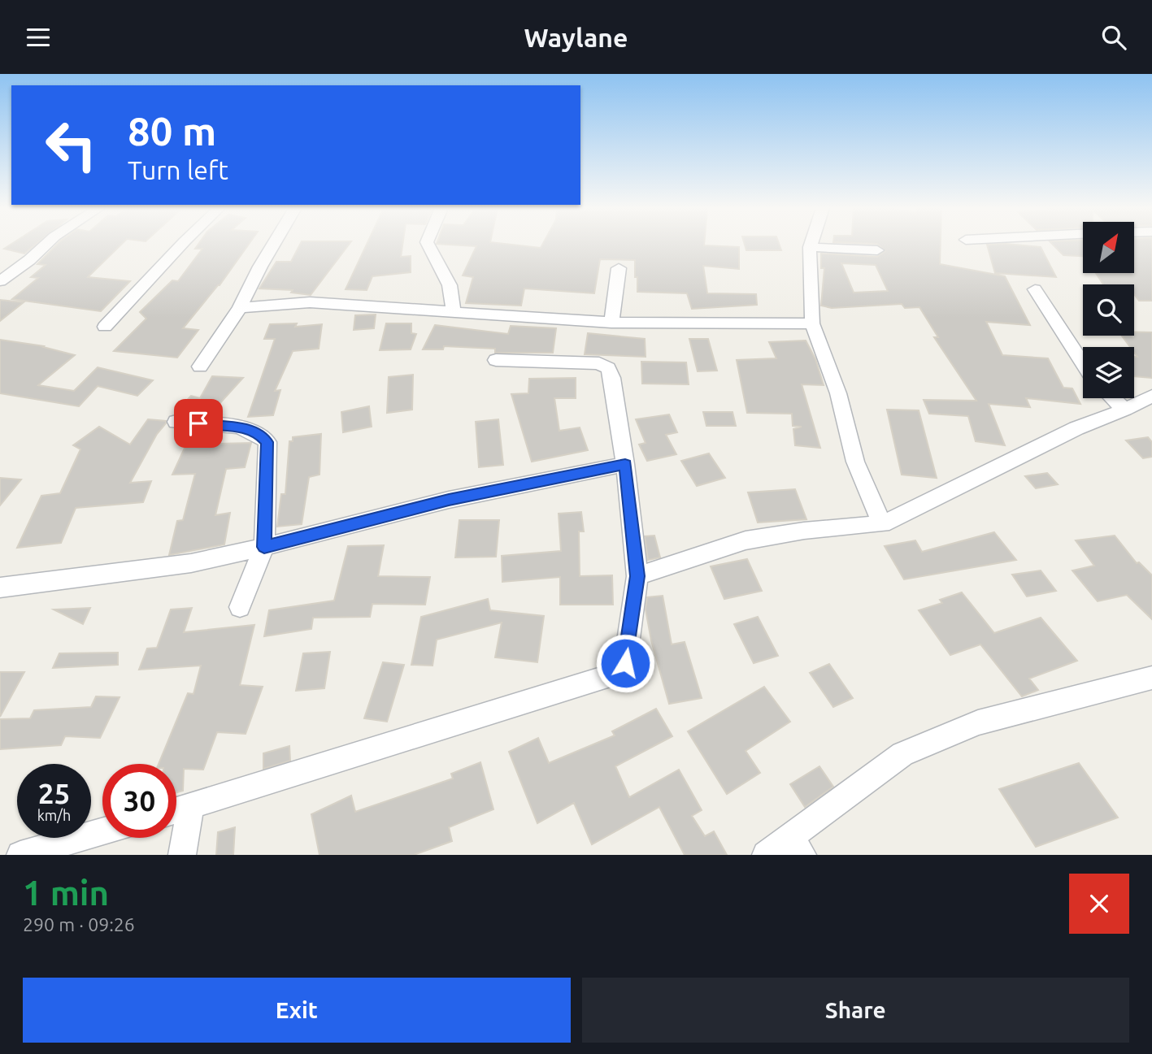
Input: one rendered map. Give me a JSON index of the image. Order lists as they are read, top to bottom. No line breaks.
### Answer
{"north":"top right","page":{"header":"Waylane","turn":["80 m","Turn left"],"speed":"25 km/h","limit":"30","heading":["1 min","290 m · 09:26"],"buttons":["Exit","Share"]}}
